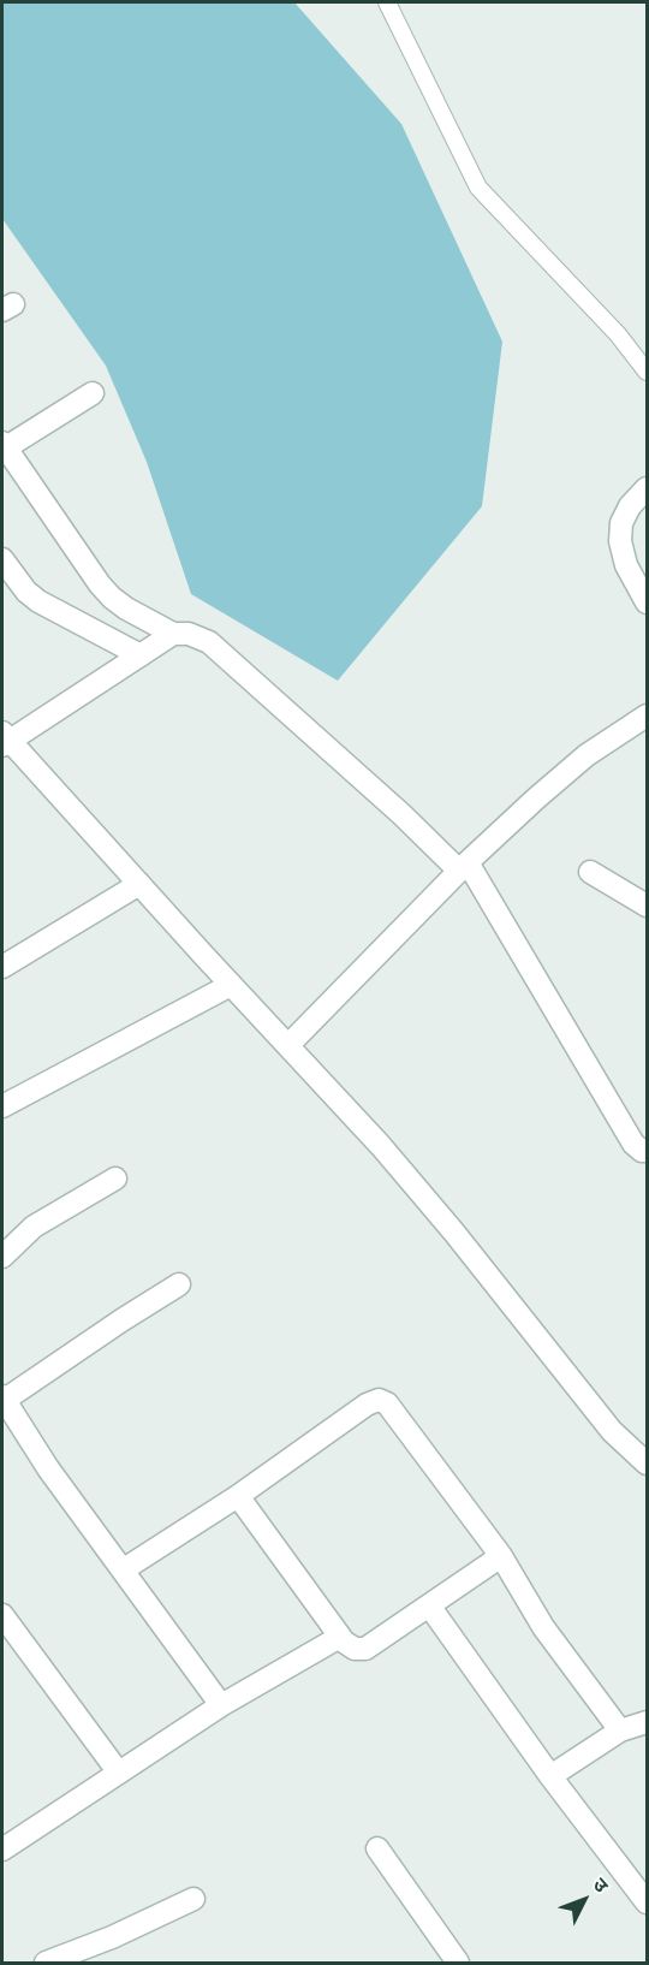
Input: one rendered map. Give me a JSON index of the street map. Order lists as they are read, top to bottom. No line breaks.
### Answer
{"north":"top right"}
